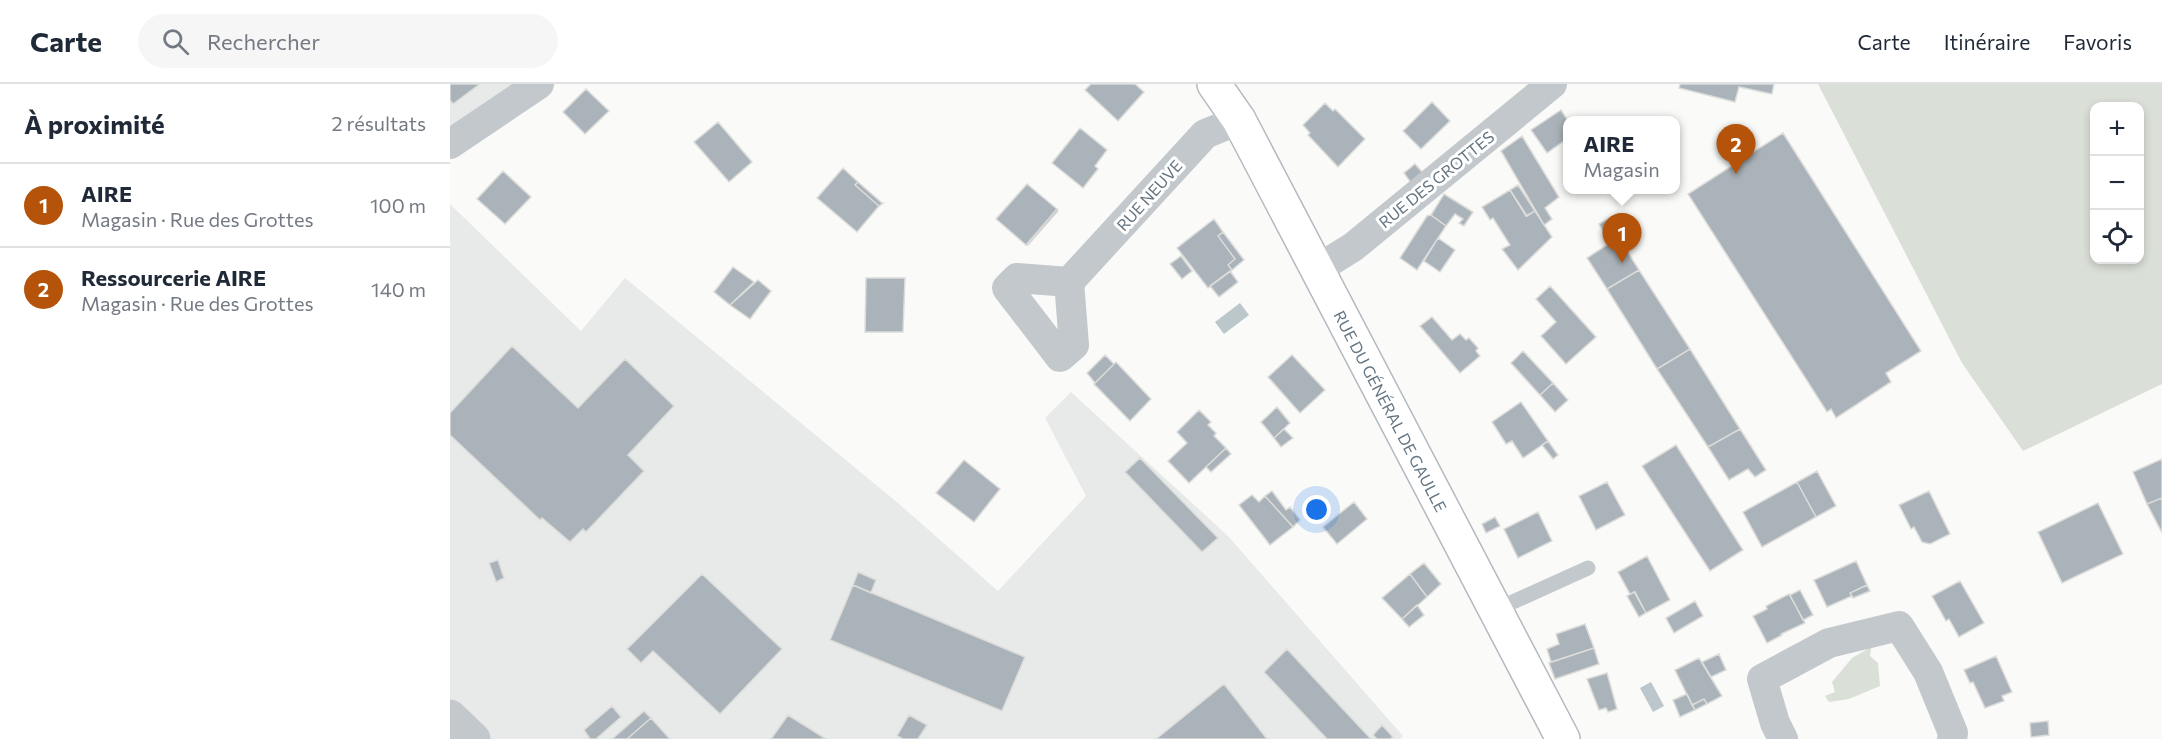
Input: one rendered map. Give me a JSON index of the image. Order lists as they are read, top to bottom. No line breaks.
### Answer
{"streets":{"main road":["RUE DU GÉNÉRAL DE GAULLE"],"street":["RUE DES GROTTES","RUE NEUVE"]},"crossings":[["RUE DES GROTTES","RUE DU GÉNÉRAL DE GAULLE"],["RUE NEUVE","RUE DU GÉNÉRAL DE GAULLE"]],"page":{"header":"Carte","search":"Rechercher","nav":["Carte","Itinéraire","Favoris"],"heading":["À proximité","2 résultats"],"map_buttons":["+","−"],"popup":["AIRE","Magasin"],"pins":["2","1"],"list":[{"mark":"1","name":"AIRE","note":"Magasin · Rue des Grottes","value":"100 m"},{"mark":"2","name":"Ressourcerie AIRE","note":"Magasin · Rue des Grottes","value":"140 m"}]}}
